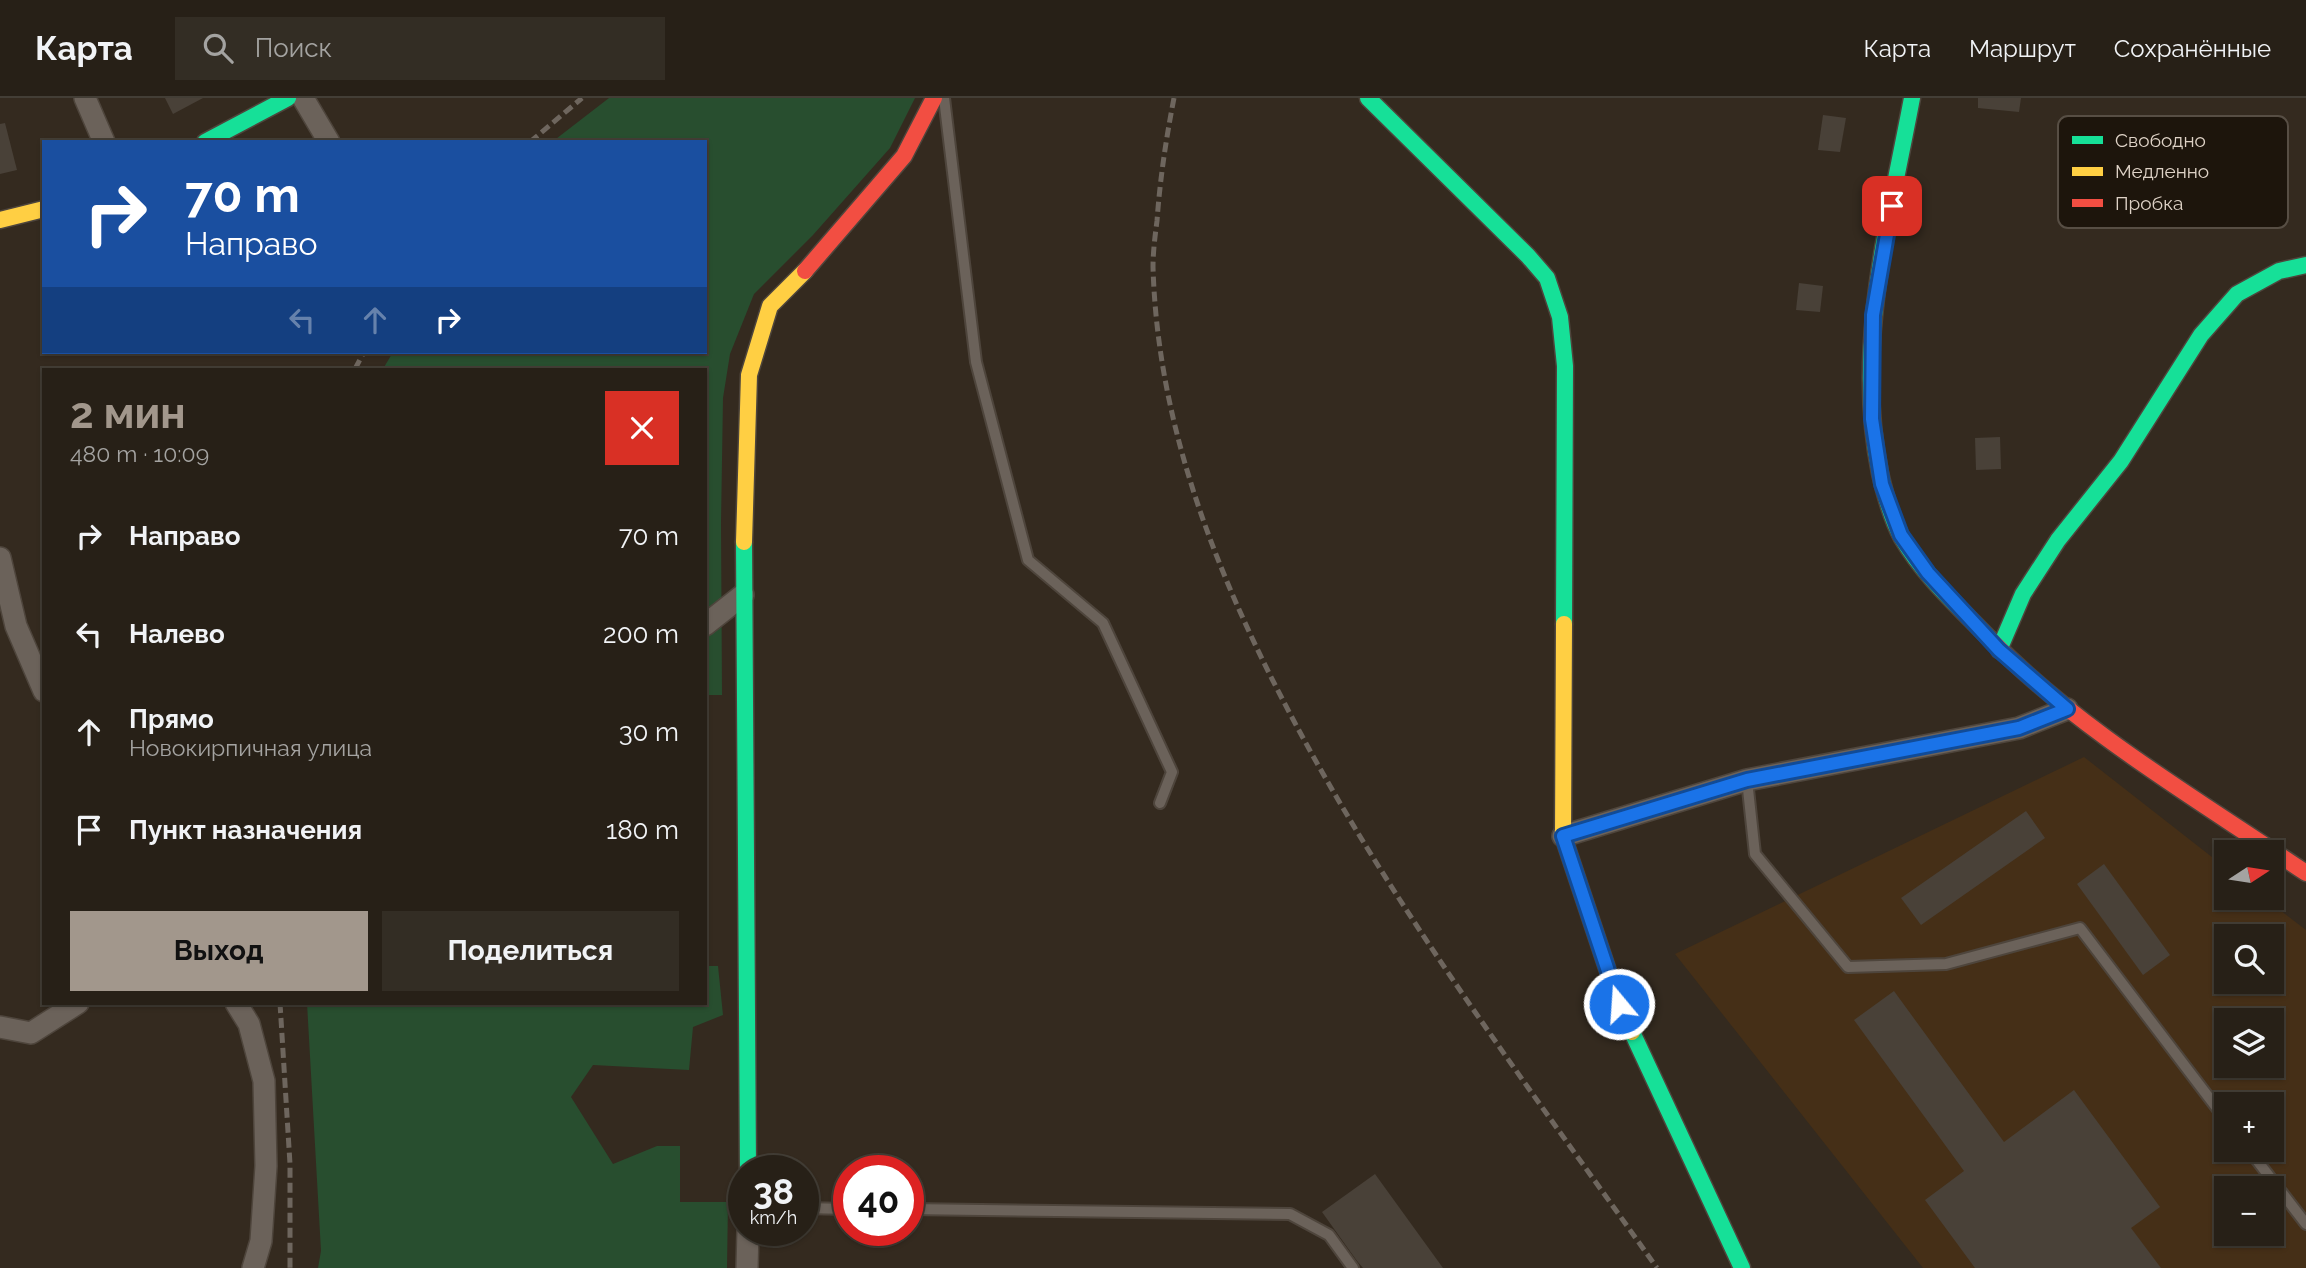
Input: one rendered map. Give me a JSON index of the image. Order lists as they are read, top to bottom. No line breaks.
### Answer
{"legend":["Свободно","Медленно","Пробка"],"north":"right","page":{"header":"Карта","search":"Поиск","nav":["Карта","Маршрут","Сохранённые"],"turn":["70 m","Направо"],"heading":["2 мин","480 m · 10:09"],"list":[{"name":"Направо","value":"70 m"},{"name":"Налево","value":"200 m"},{"name":"Прямо","note":"Новокирпичная улица","value":"30 m"},{"name":"Пункт назначения","value":"180 m"}],"map_buttons":["+","−"],"buttons":["Выход","Поделиться"],"speed":"38 km/h","limit":"40"}}
